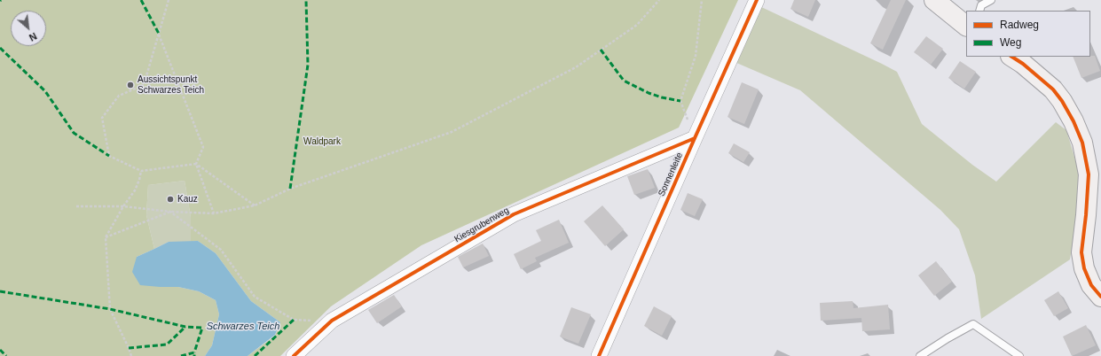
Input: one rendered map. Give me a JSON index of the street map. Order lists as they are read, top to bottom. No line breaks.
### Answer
{"streets":{"street":["Sonnenleite","Kiesgrubenweg"]},"crossings":[["Sonnenleite","Kiesgrubenweg"]],"water":["Schwarzes Teich"],"parks":["Waldpark"],"places":["Aussichtspunkt Schwarzes Teich","Kauz"],"legend":["Radweg","Weg"],"north":"bottom right"}
